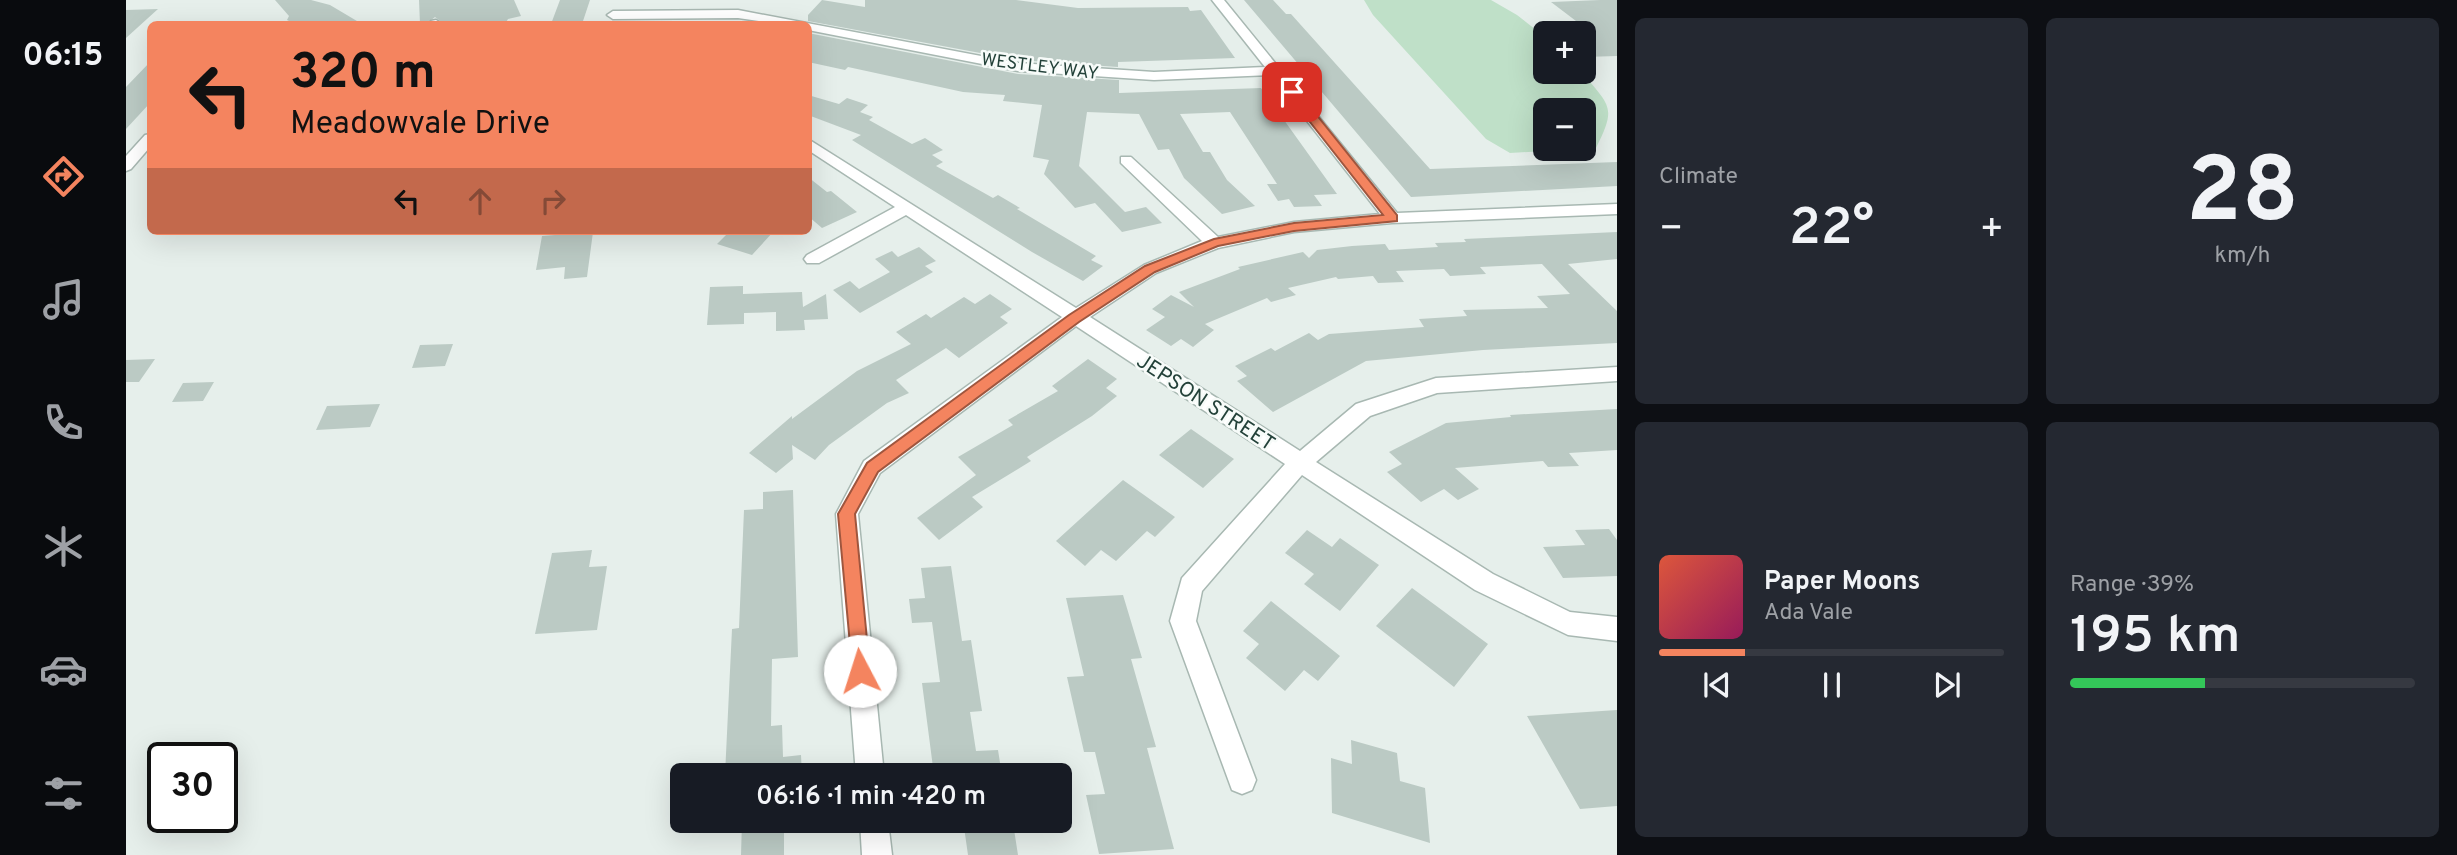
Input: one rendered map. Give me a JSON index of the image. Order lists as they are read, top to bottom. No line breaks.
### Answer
{"streets":{"street":["WESTLEY WAY","JEPSON STREET"]},"page":{"tabs":"06:15","tile":["Climate",["28","km/h"],["Range · 39%","195 km"]],"map_buttons":["+","−"],"turn":["320 m","Meadowvale Drive"],"heat":["−","22°","+"],"song":["Paper Moons","Ada Vale"],"limit":"30","trip":"06:16 · 1 min · 420 m"}}
